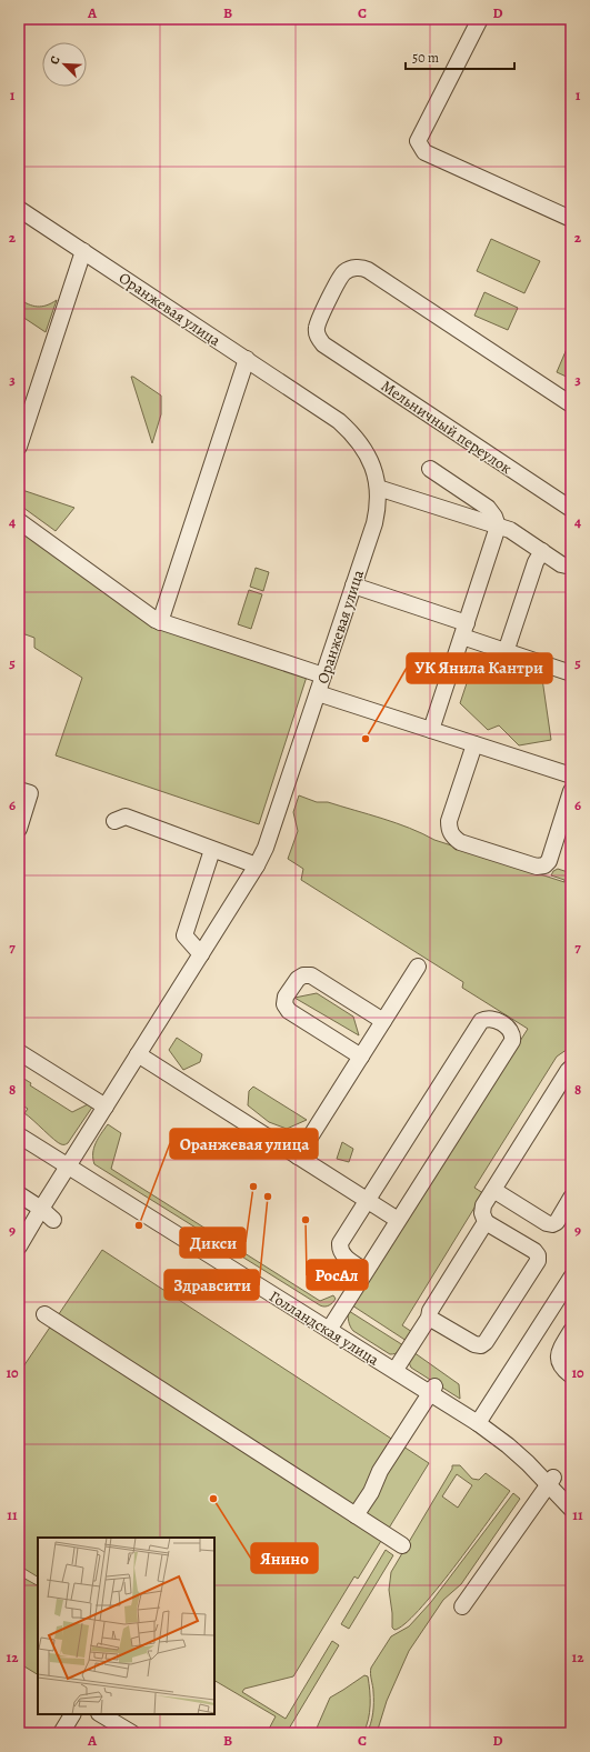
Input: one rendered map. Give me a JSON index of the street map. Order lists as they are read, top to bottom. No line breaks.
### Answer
{"streets":{"street":["Оранжевая улица","Мельничный переулок","Голландская улица"]},"crossings":[["Оранжевая улица","Голландская улица"]],"places":["УК Янила Кантри","Дикси","Здравсити","РосАл","Оранжевая улица","Янино"],"scale_bar":"50 m","north":"top left","grid":{"columns":["A","B","C","D"],"rows":["1","2","3","4","5","6","7","8","9","10","11","12"]}}
